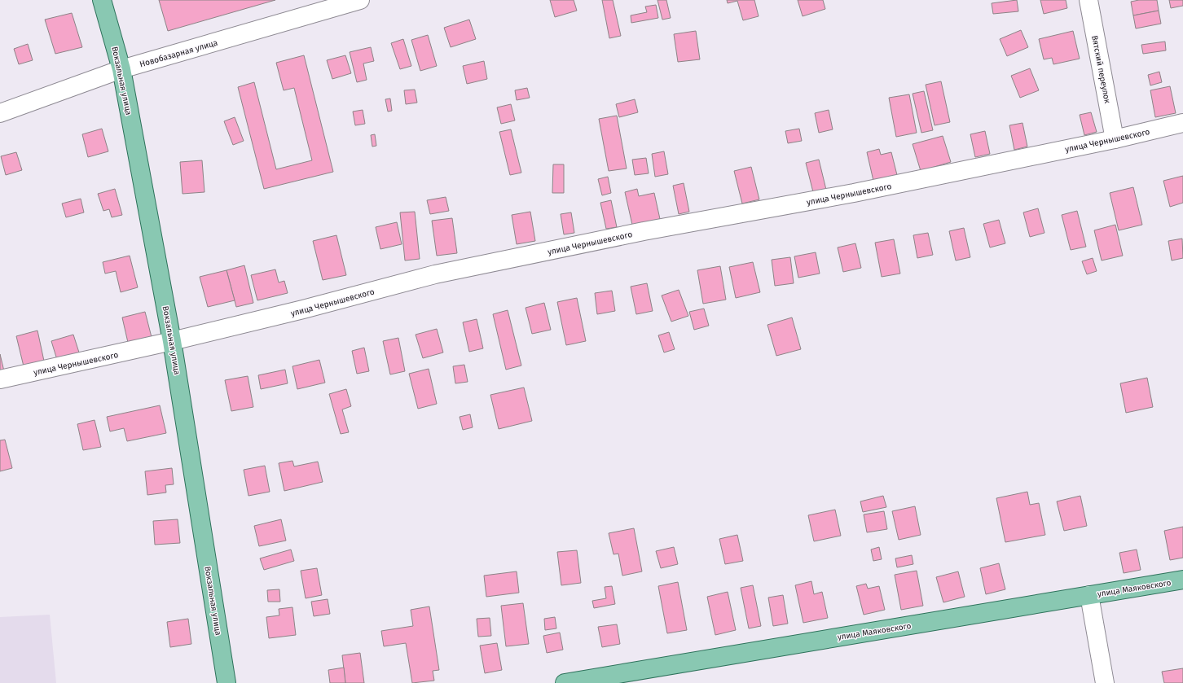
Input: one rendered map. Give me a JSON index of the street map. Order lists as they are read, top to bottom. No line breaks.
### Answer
{"streets":{"main road":["Вокзальная улица","улица Маяковского"],"street":["Новобазарная улица","Вятский переулок","улица Чернышевского"]},"crossings":[["Новобазарная улица","Вокзальная улица"],["Вятский переулок","улица Чернышевского"],["Вокзальная улица","улица Чернышевского"]]}
